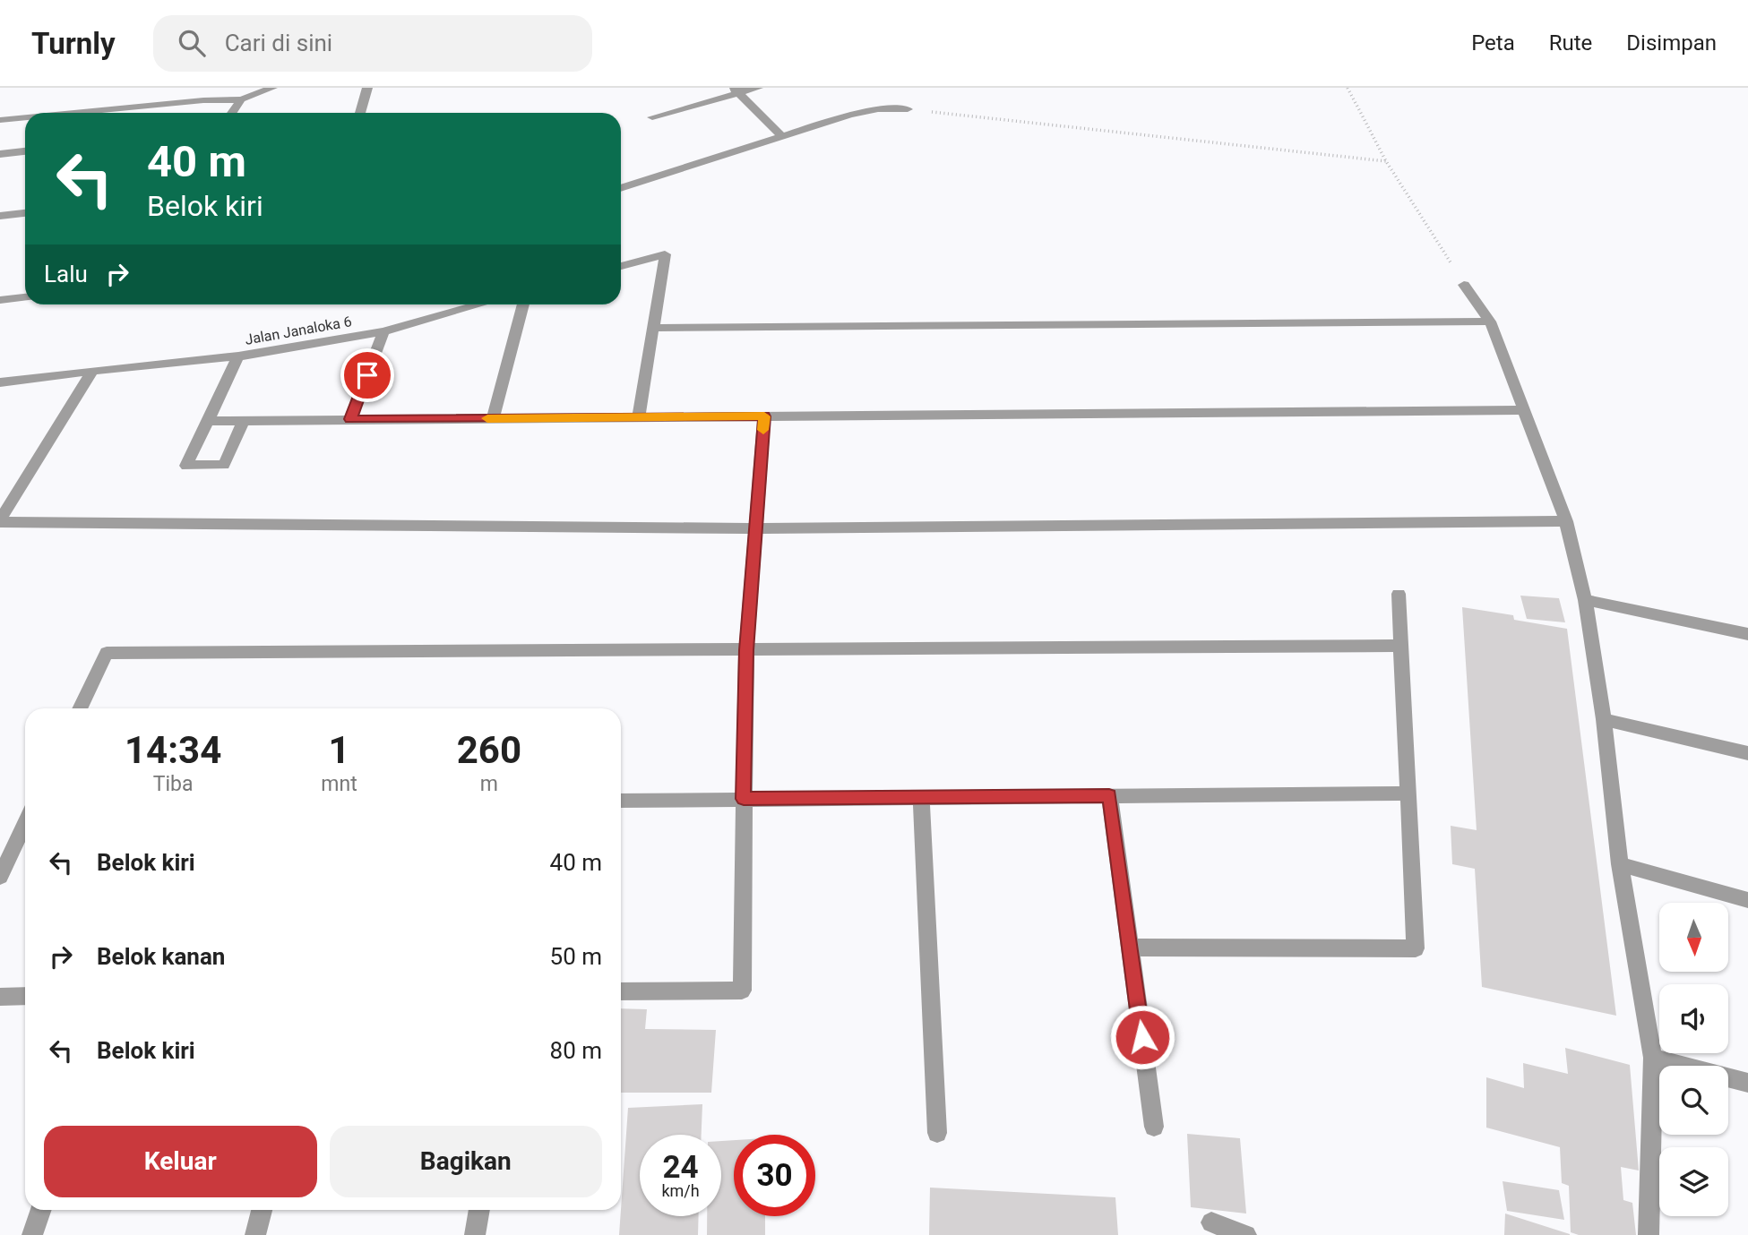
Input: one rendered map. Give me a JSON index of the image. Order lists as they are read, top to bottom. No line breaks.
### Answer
{"streets":{"street":["Jalan Janaloka 6"]},"north":"bottom","page":{"header":"Turnly","search":"Cari di sini","nav":["Peta","Rute","Disimpan"],"turn":["40 m","Belok kiri"],"then":"Lalu","eta":["14:34","Tiba","1","mnt","260","m"],"list":[{"name":"Belok kiri","value":"40 m"},{"name":"Belok kanan","value":"50 m"},{"name":"Belok kiri","value":"80 m"}],"buttons":["Keluar","Bagikan"],"speed":"24 km/h","limit":"30"}}
